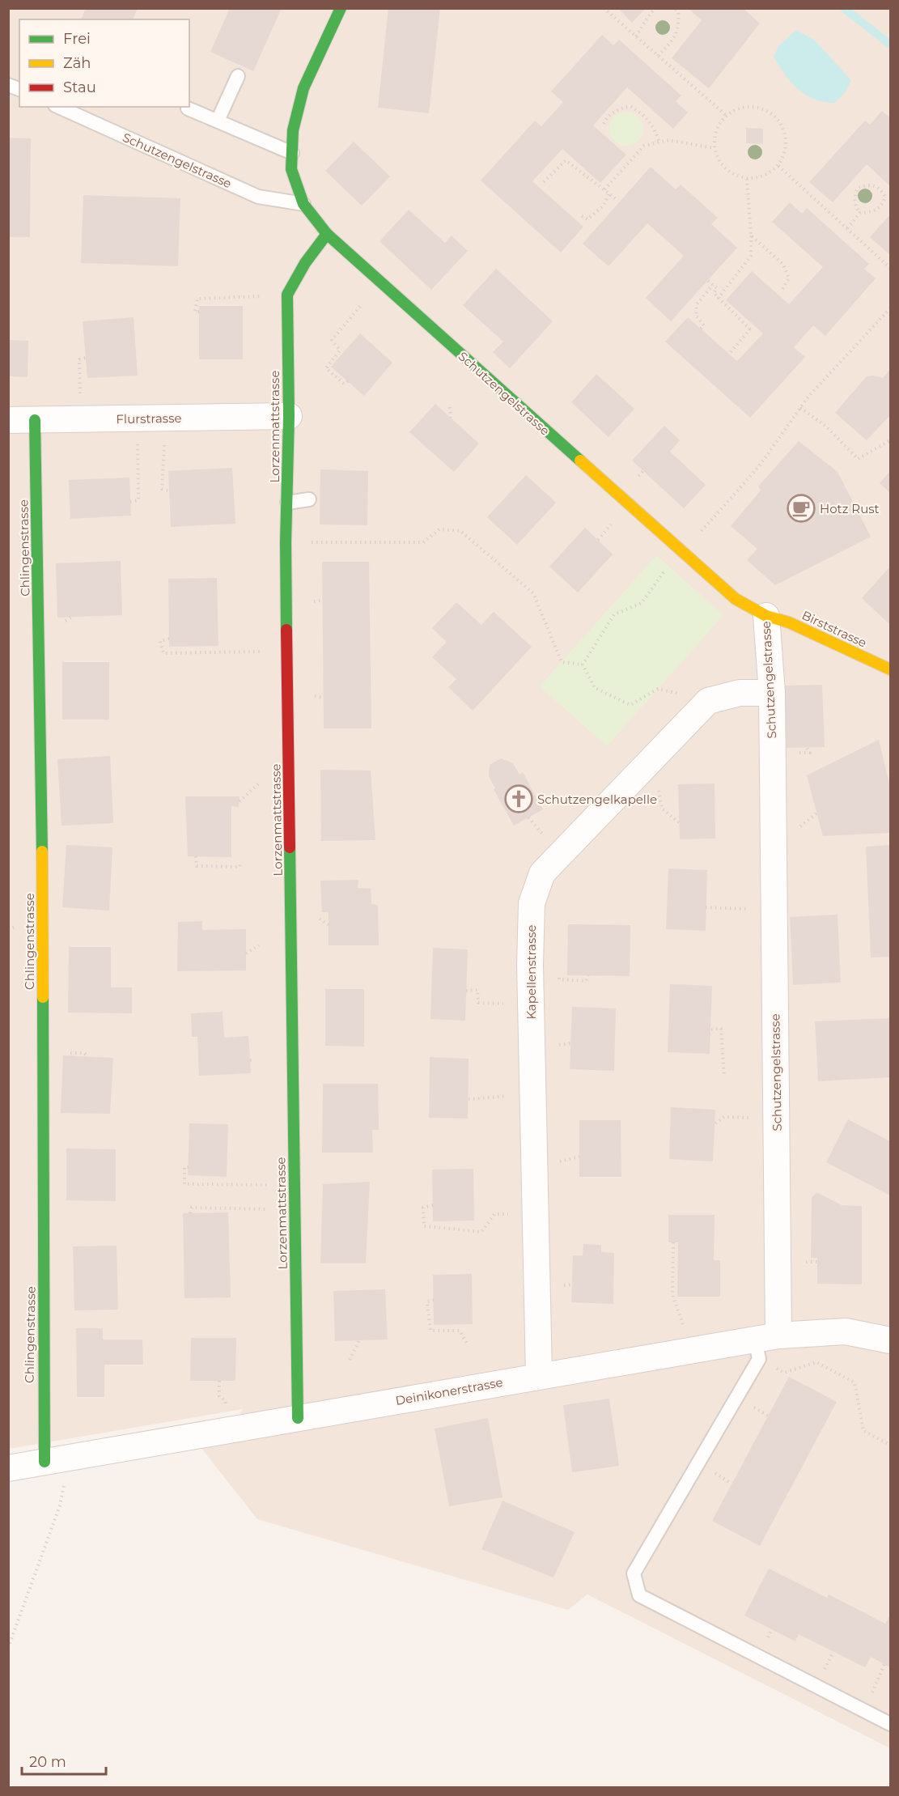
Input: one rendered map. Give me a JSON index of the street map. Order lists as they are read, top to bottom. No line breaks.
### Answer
{"streets":{"street":["Schutzengelstrasse","Flurstrasse","Lorzenmattstrasse","Chlingenstrasse","Birststrasse","Kapellenstrasse","Deinikonerstrasse"]},"crossings":[["Schutzengelstrasse","Lorzenmattstrasse"],["Schutzengelstrasse","Birststrasse"],["Schutzengelstrasse","Kapellenstrasse"],["Schutzengelstrasse","Deinikonerstrasse"],["Flurstrasse","Lorzenmattstrasse"],["Flurstrasse","Chlingenstrasse"],["Lorzenmattstrasse","Deinikonerstrasse"],["Chlingenstrasse","Deinikonerstrasse"],["Kapellenstrasse","Deinikonerstrasse"]],"places":{"cafe":["Hotz Rust"],"church":["Schutzengelkapelle"]},"legend":["Frei","Zäh","Stau"],"scale_bar":"20 m"}
